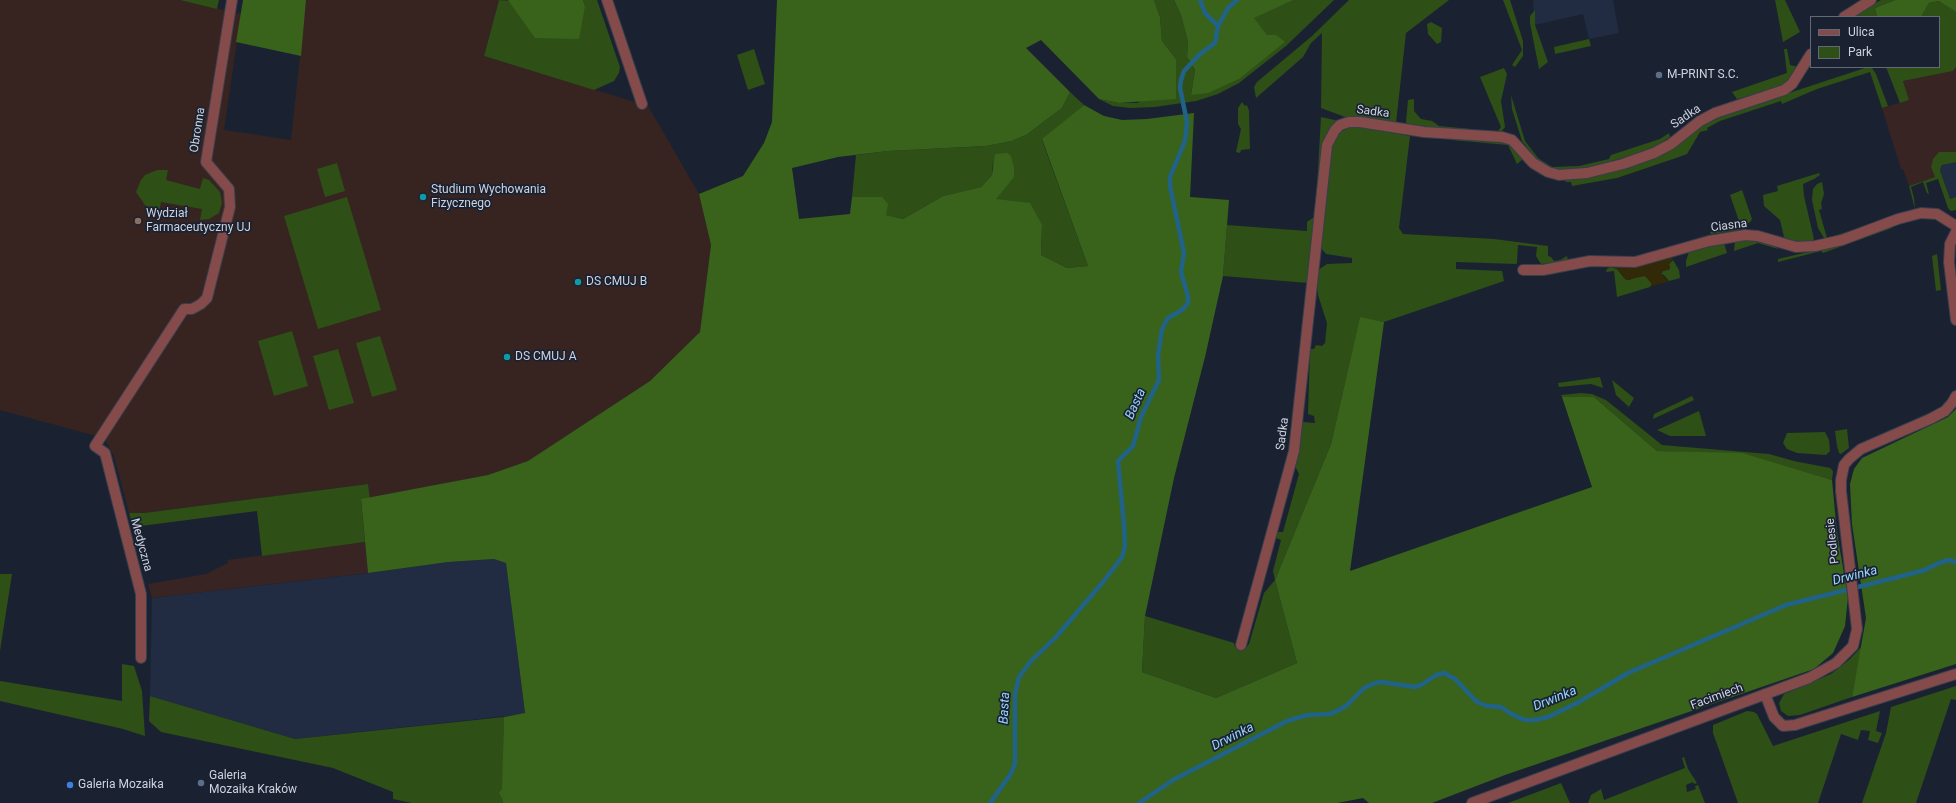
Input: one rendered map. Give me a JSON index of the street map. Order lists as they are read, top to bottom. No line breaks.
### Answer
{"streets":{"street":["Sadka","Obronna","Ciasna","Podlesie","Medyczna","Facimiech"]},"crossings":[["Obronna","Medyczna"],["Podlesie","Facimiech"]],"water":["Basta","Drwinka"],"places":["M-PRINT S.C.","Studium Wychowania Fizycznego","Wydział Farmaceutyczny UJ","DS CMUJ B","DS CMUJ A","Galeria Mozaika Kraków","Galeria Mozaika"],"legend":["Ulica","Park"]}
